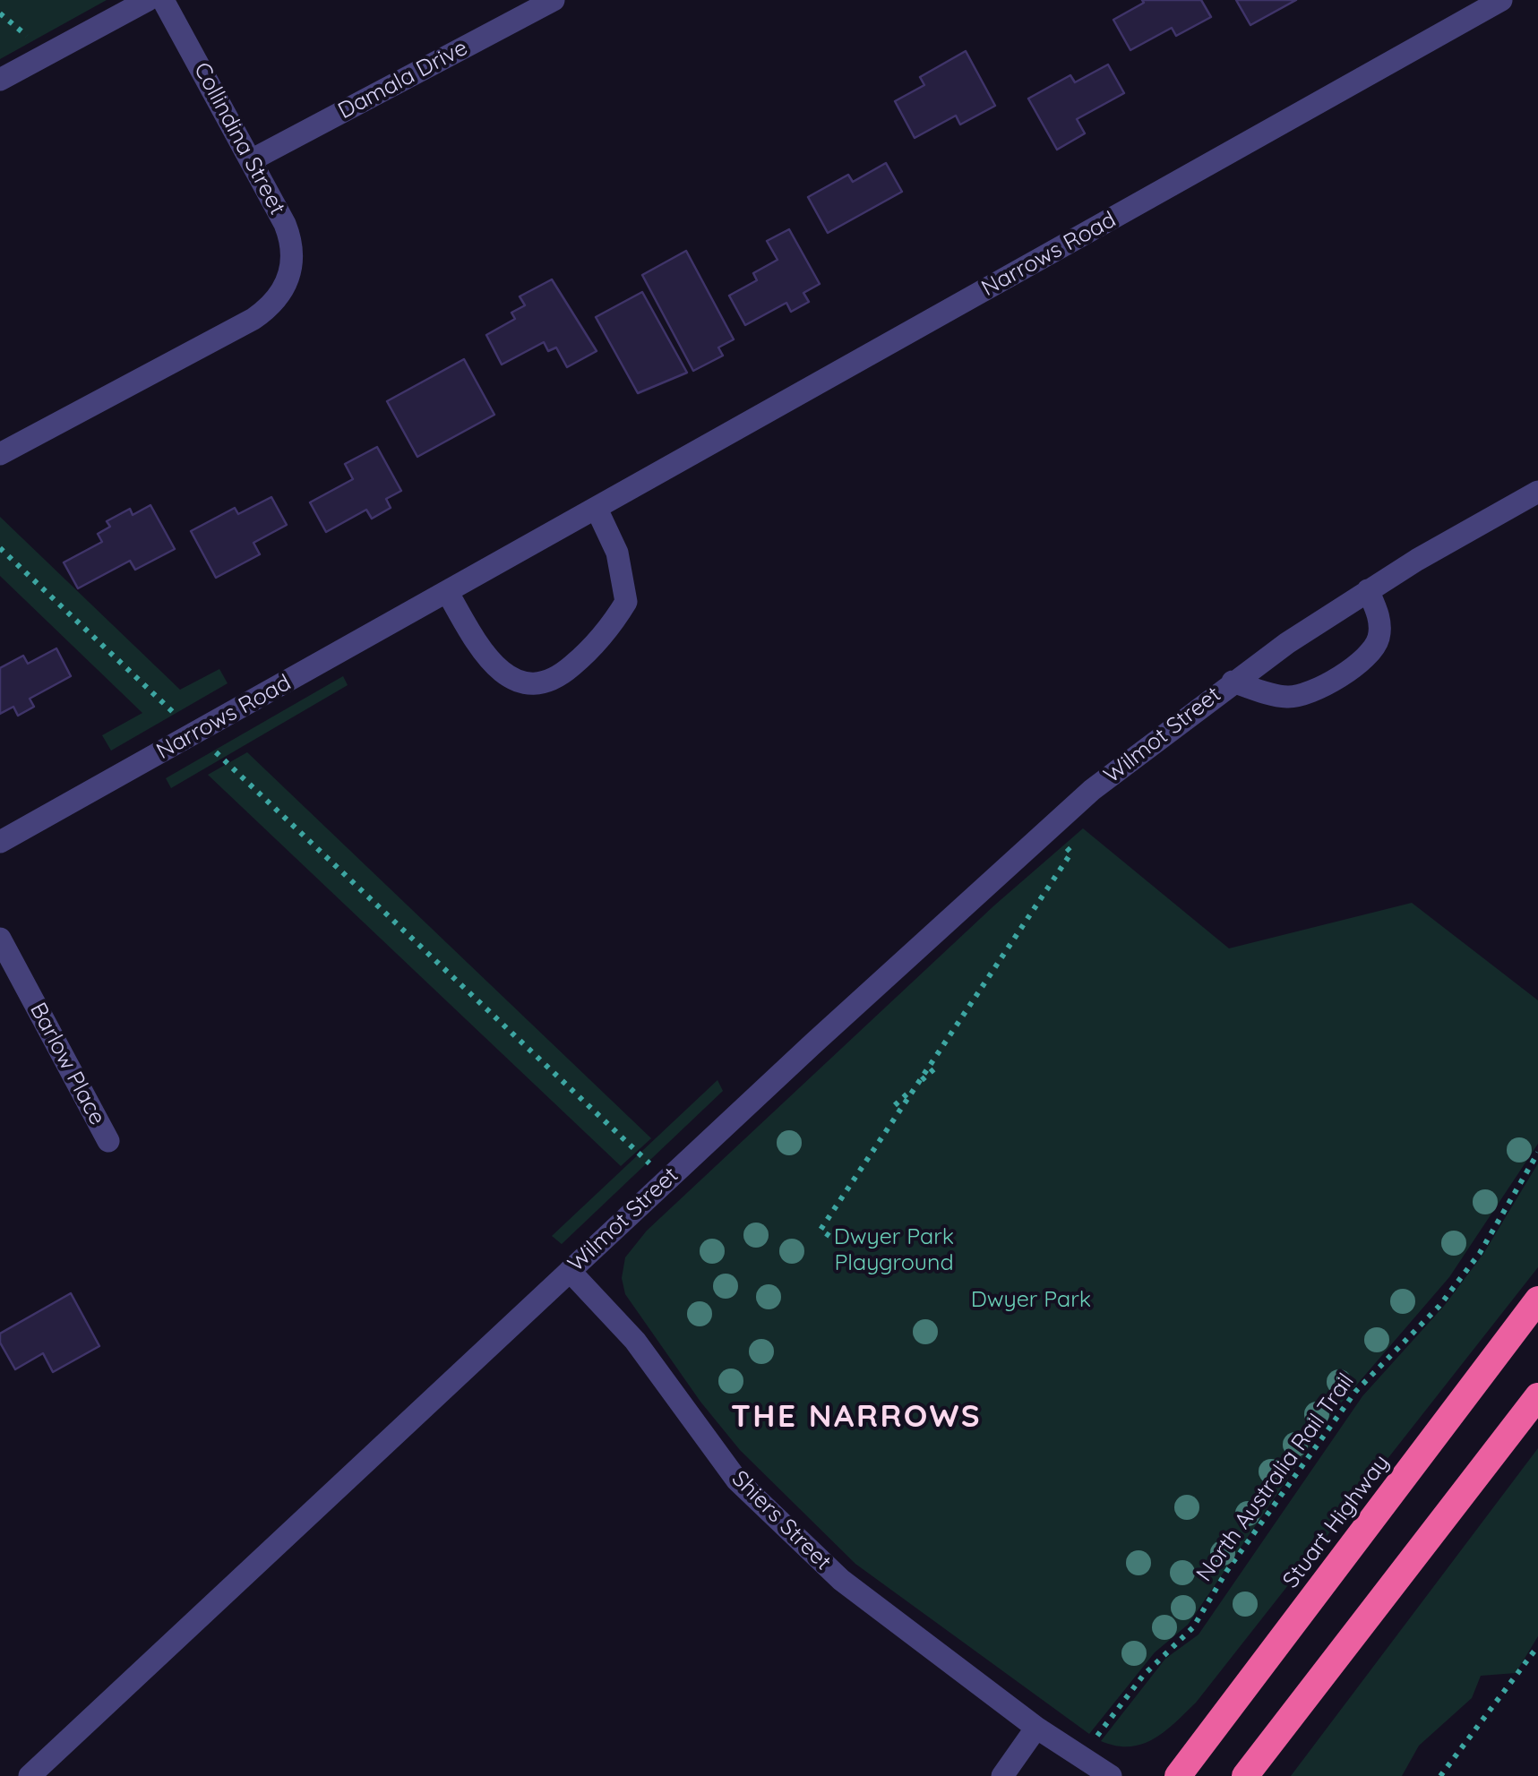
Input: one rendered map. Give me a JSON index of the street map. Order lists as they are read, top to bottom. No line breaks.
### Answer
{"streets":{"highway":["Stuart Highway"],"street":["Damala Drive","Collindina Street","Narrows Road","Wilmot Street","Barlow Place","Shiers Street"],"path":["North Australia Rail Trail"]},"crossings":[["Damala Drive","Collindina Street"],["Wilmot Street","Shiers Street"],["North Australia Rail Trail","Shiers Street"]],"districts":["THE NARROWS"],"parks":["Dwyer Park Playground","Dwyer Park"]}
